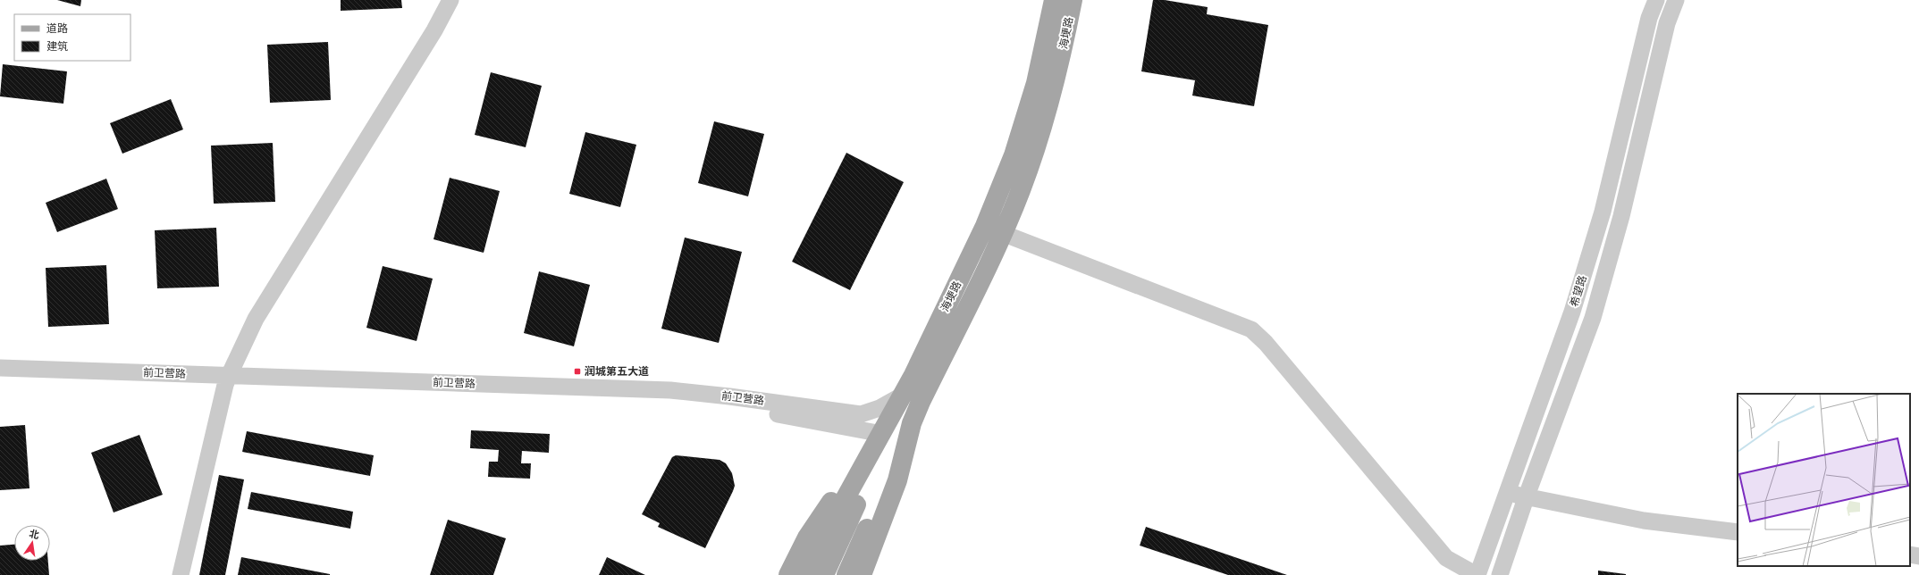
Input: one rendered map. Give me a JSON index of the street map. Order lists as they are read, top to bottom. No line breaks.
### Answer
{"streets":{"main road":["海埂路"],"street":["希望路","前卫营路"]},"crossings":[["海埂路","前卫营路"]],"places":{"transit":["润城第五大道"]},"legend":["道路","建筑"],"north":"top"}
